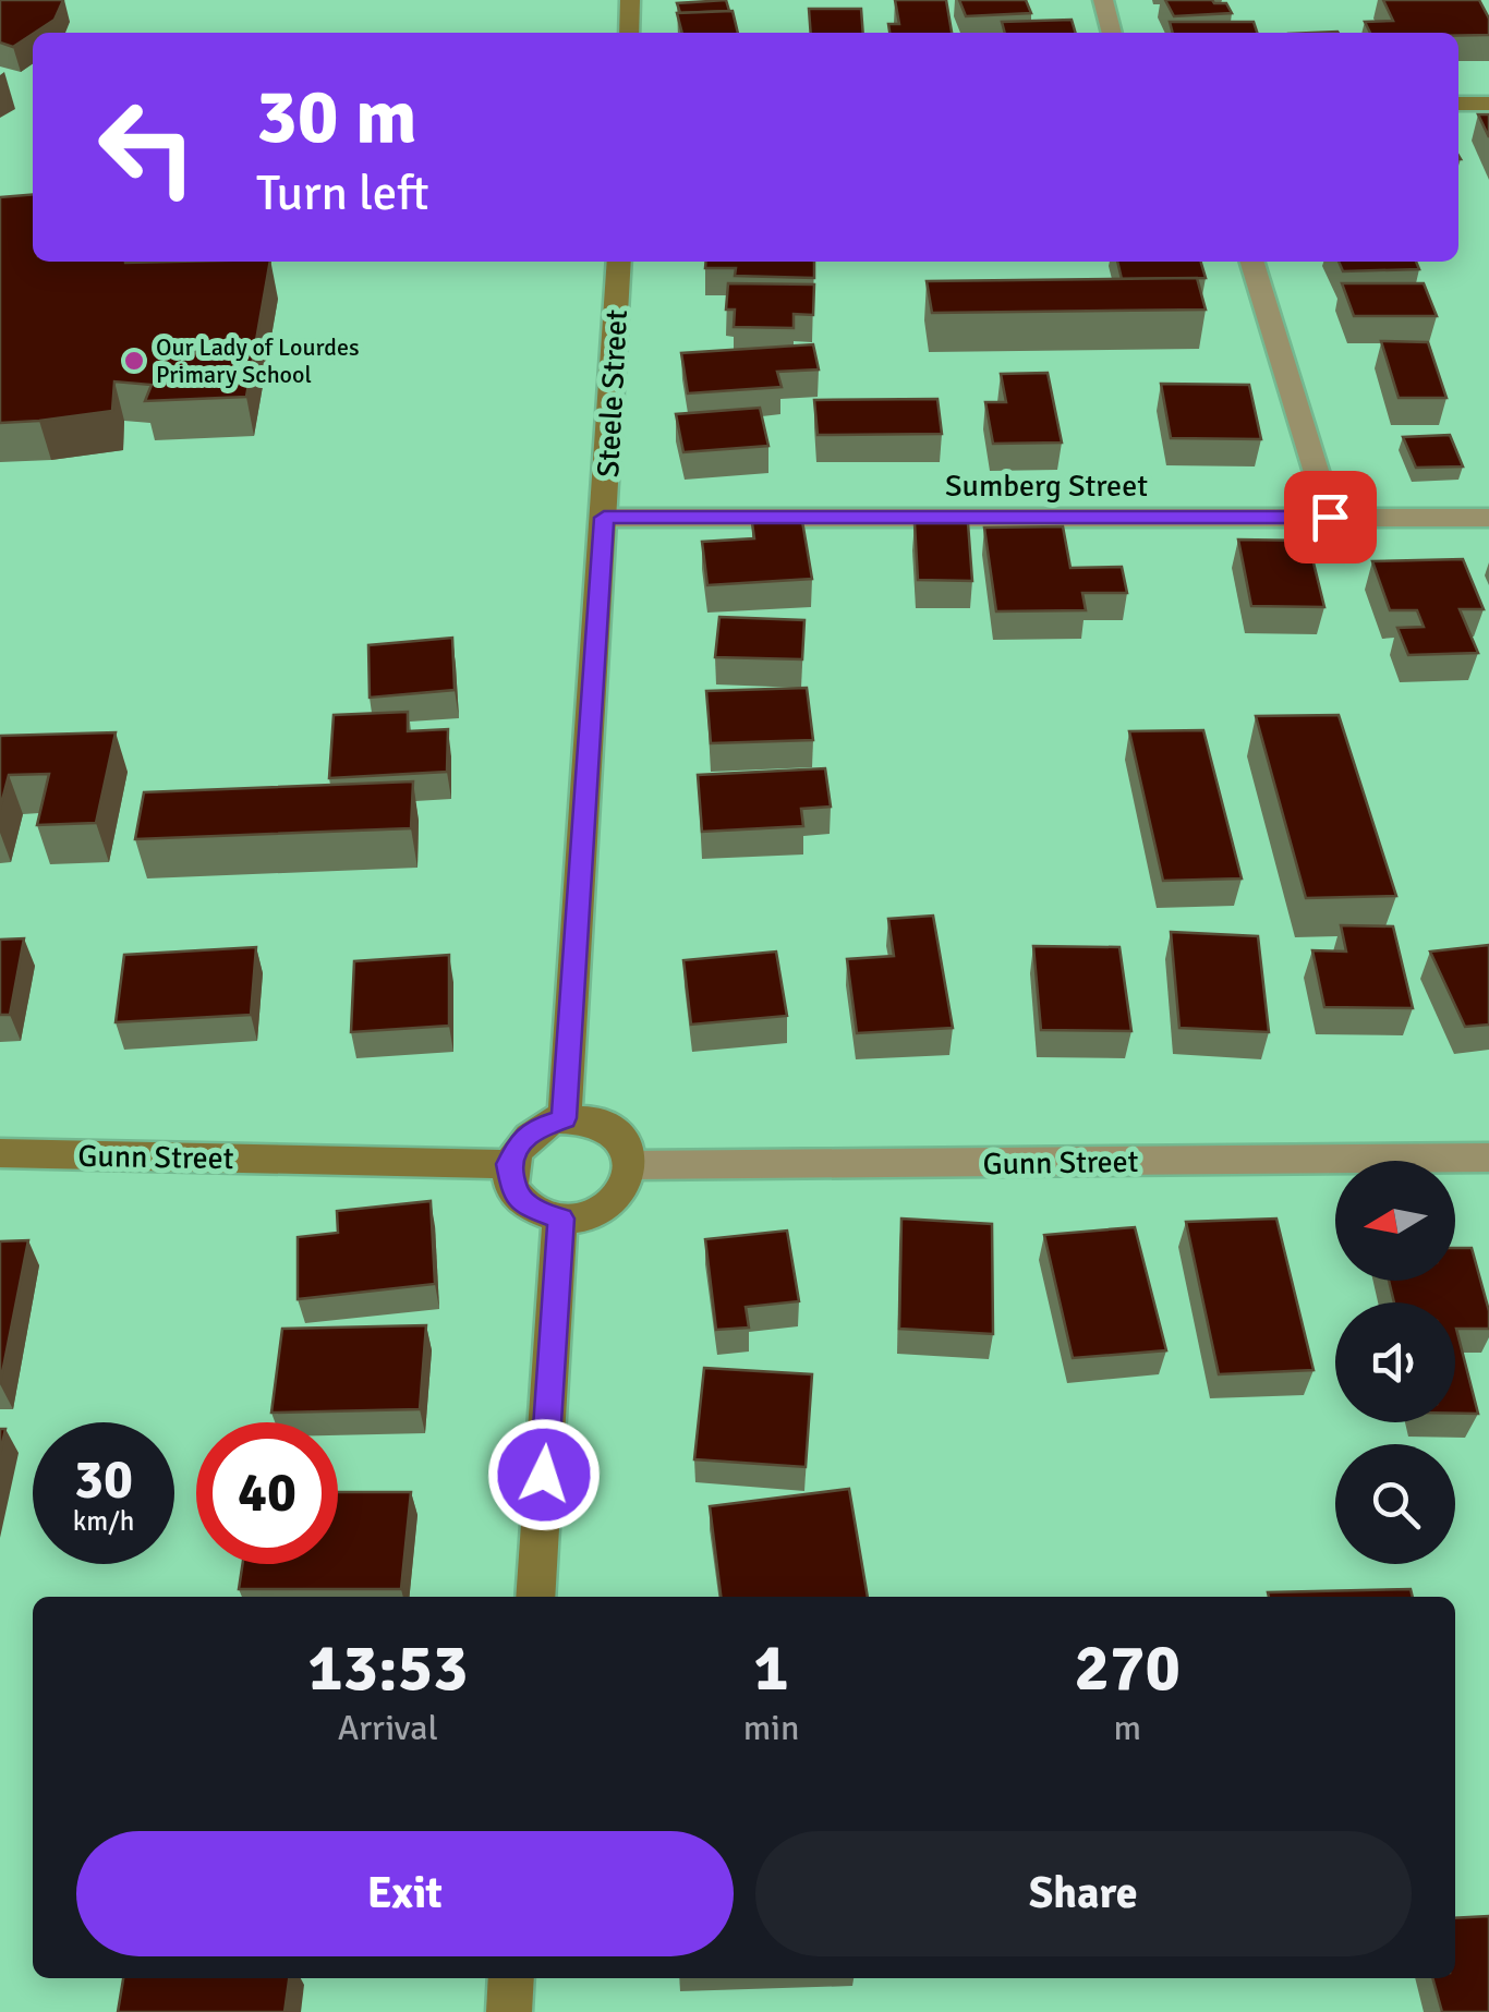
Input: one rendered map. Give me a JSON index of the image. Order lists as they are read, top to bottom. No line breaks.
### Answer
{"streets":{"street":["Steele Street","Sumberg Street","Gunn Street"]},"crossings":[["Steele Street","Sumberg Street"],["Steele Street","Gunn Street"]],"places":["Our Lady of Lourdes Primary School"],"north":"left","page":{"turn":["30 m","Turn left"],"speed":"30 km/h","limit":"40","eta":["13:53","Arrival","1","min","270","m"],"buttons":["Exit","Share"]}}
